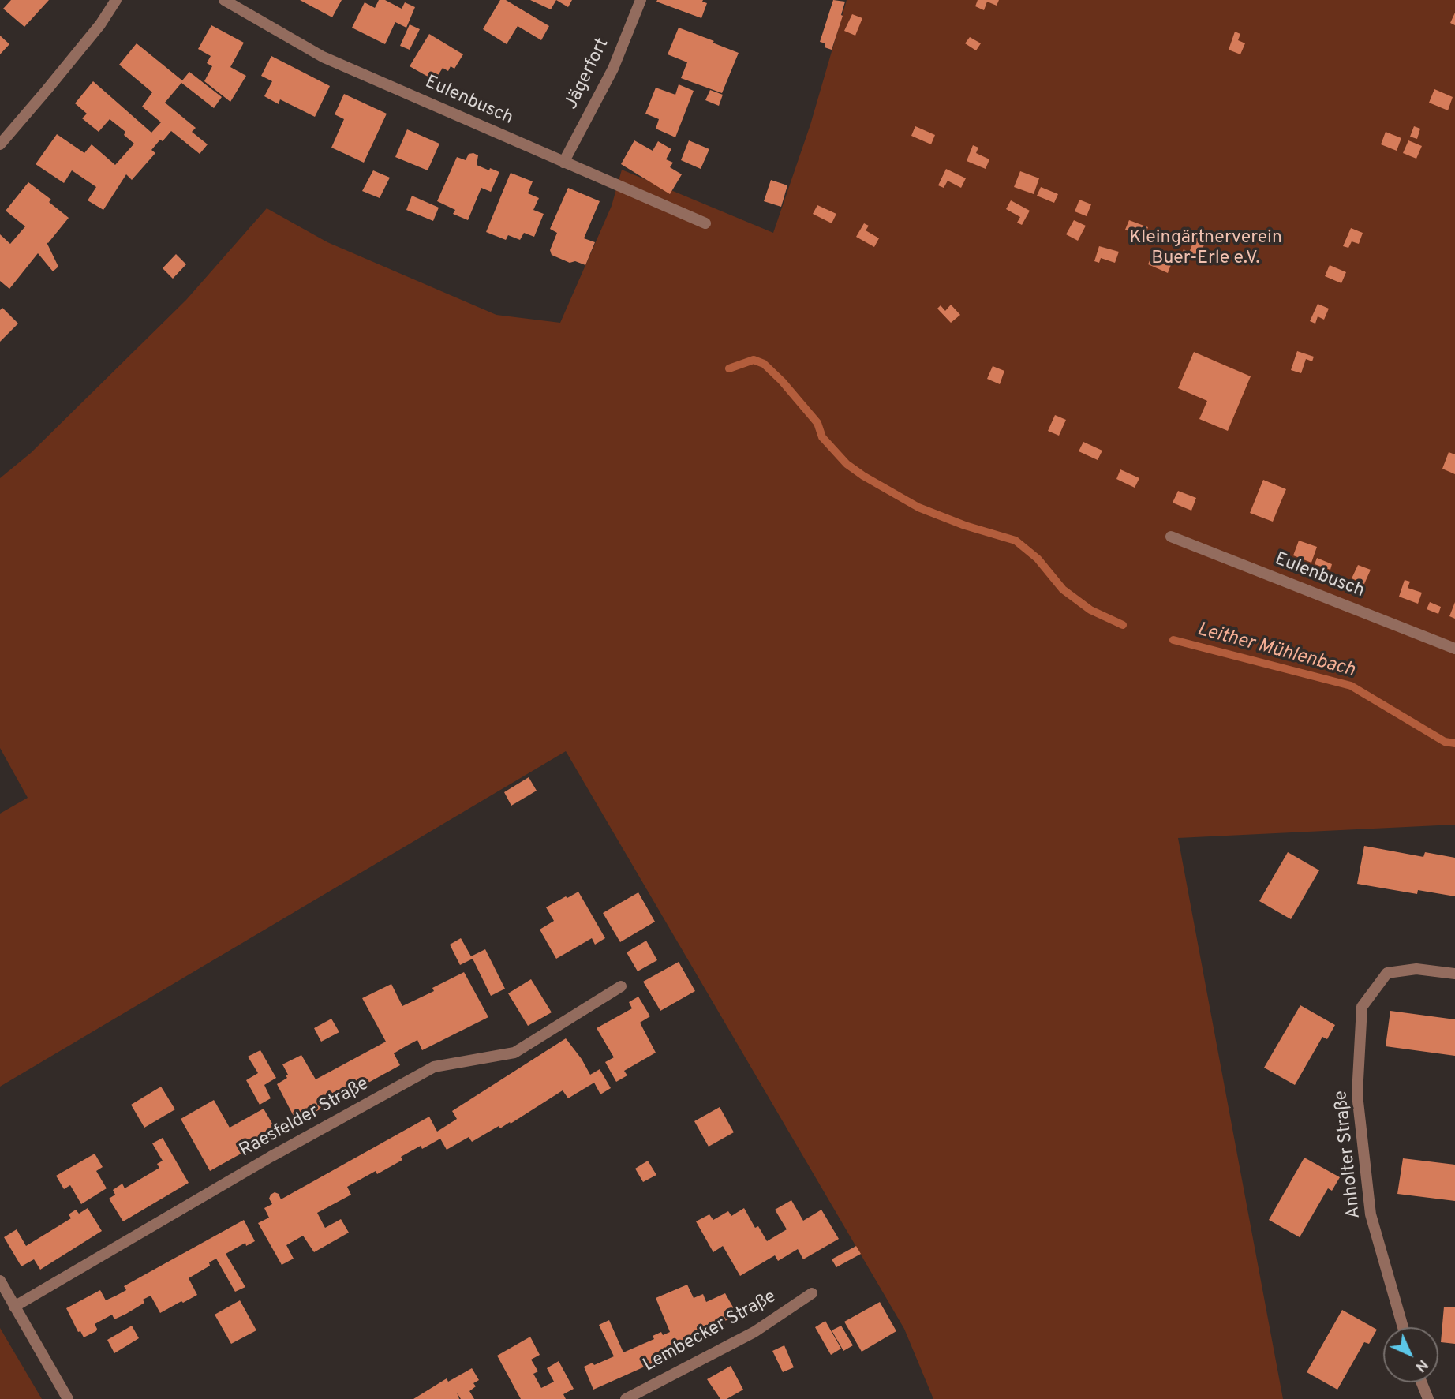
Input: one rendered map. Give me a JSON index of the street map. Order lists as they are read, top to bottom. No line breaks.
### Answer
{"streets":{"street":["Jägerfort","Eulenbusch","Raesfelder Straße","Anholter Straße","Lembecker Straße"]},"crossings":[["Jägerfort","Eulenbusch"]],"water":["Leither Mühlenbach"],"parks":["Kleingärtnerverein Buer-Erle e.V."],"north":"bottom right"}
